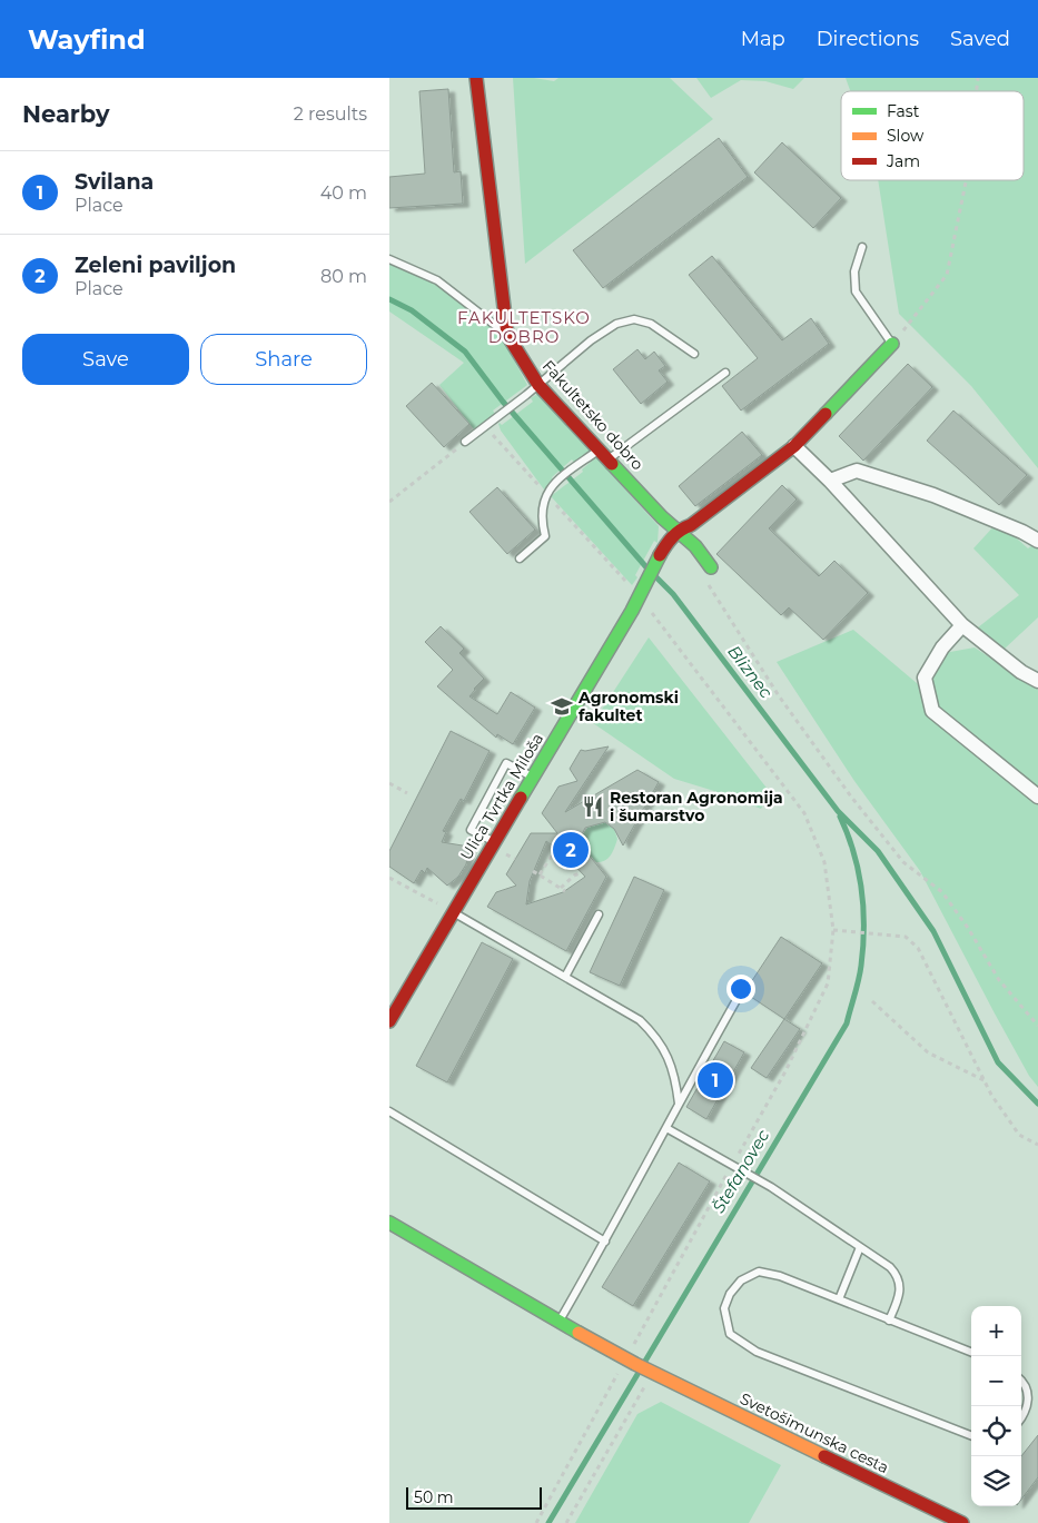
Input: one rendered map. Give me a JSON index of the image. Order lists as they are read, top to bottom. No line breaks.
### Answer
{"streets":{"street":["Fakultetsko dobro","Ulica Tvrtka Miloša","Svetošimunska cesta"]},"crossings":[["Fakultetsko dobro","Ulica Tvrtka Miloša"]],"districts":["FAKULTETSKO DOBRO"],"water":["Bliznec","Štefanovec"],"places":{"school or university":["Agronomski fakultet"],"restaurant":["Restoran Agronomija i šumarstvo"]},"legend":["Fast","Slow","Jam"],"scale_bar":"50 m","page":{"header":"Wayfind","nav":["Map","Directions","Saved"],"heading":["Nearby","2 results"],"list":[{"mark":"1","name":"Svilana","note":"Place","value":"40 m"},{"mark":"2","name":"Zeleni paviljon","note":"Place","value":"80 m"}],"buttons":["Save","Share"],"pins":["2","1"],"map_buttons":["+","−"],"scale":"50 m"}}
